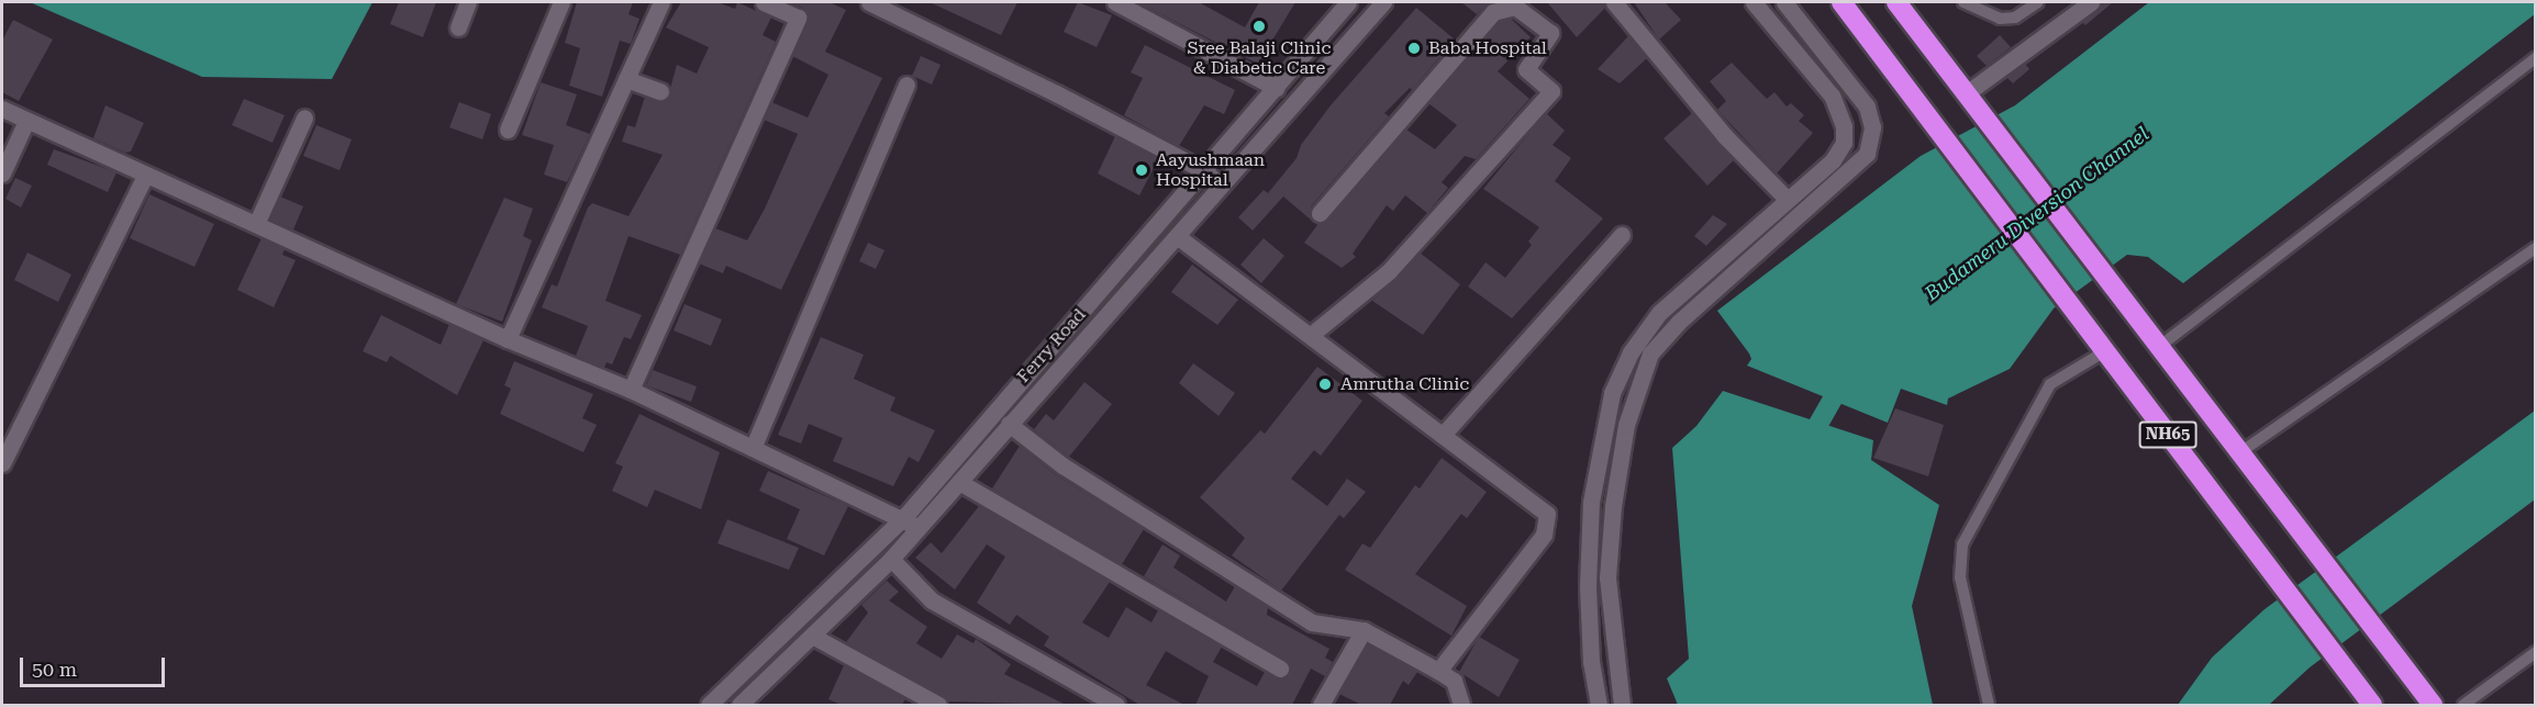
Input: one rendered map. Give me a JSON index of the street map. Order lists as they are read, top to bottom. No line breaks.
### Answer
{"streets":{"highway":["NH65"],"street":["Ferry Road"]},"water":["Budameru Diversion Channel"],"places":["Sree Balaji Clinic & Diabetic Care","Baba Hospital","Aayushmaan Hospital","Amrutha Clinic"],"scale_bar":"50 m"}
